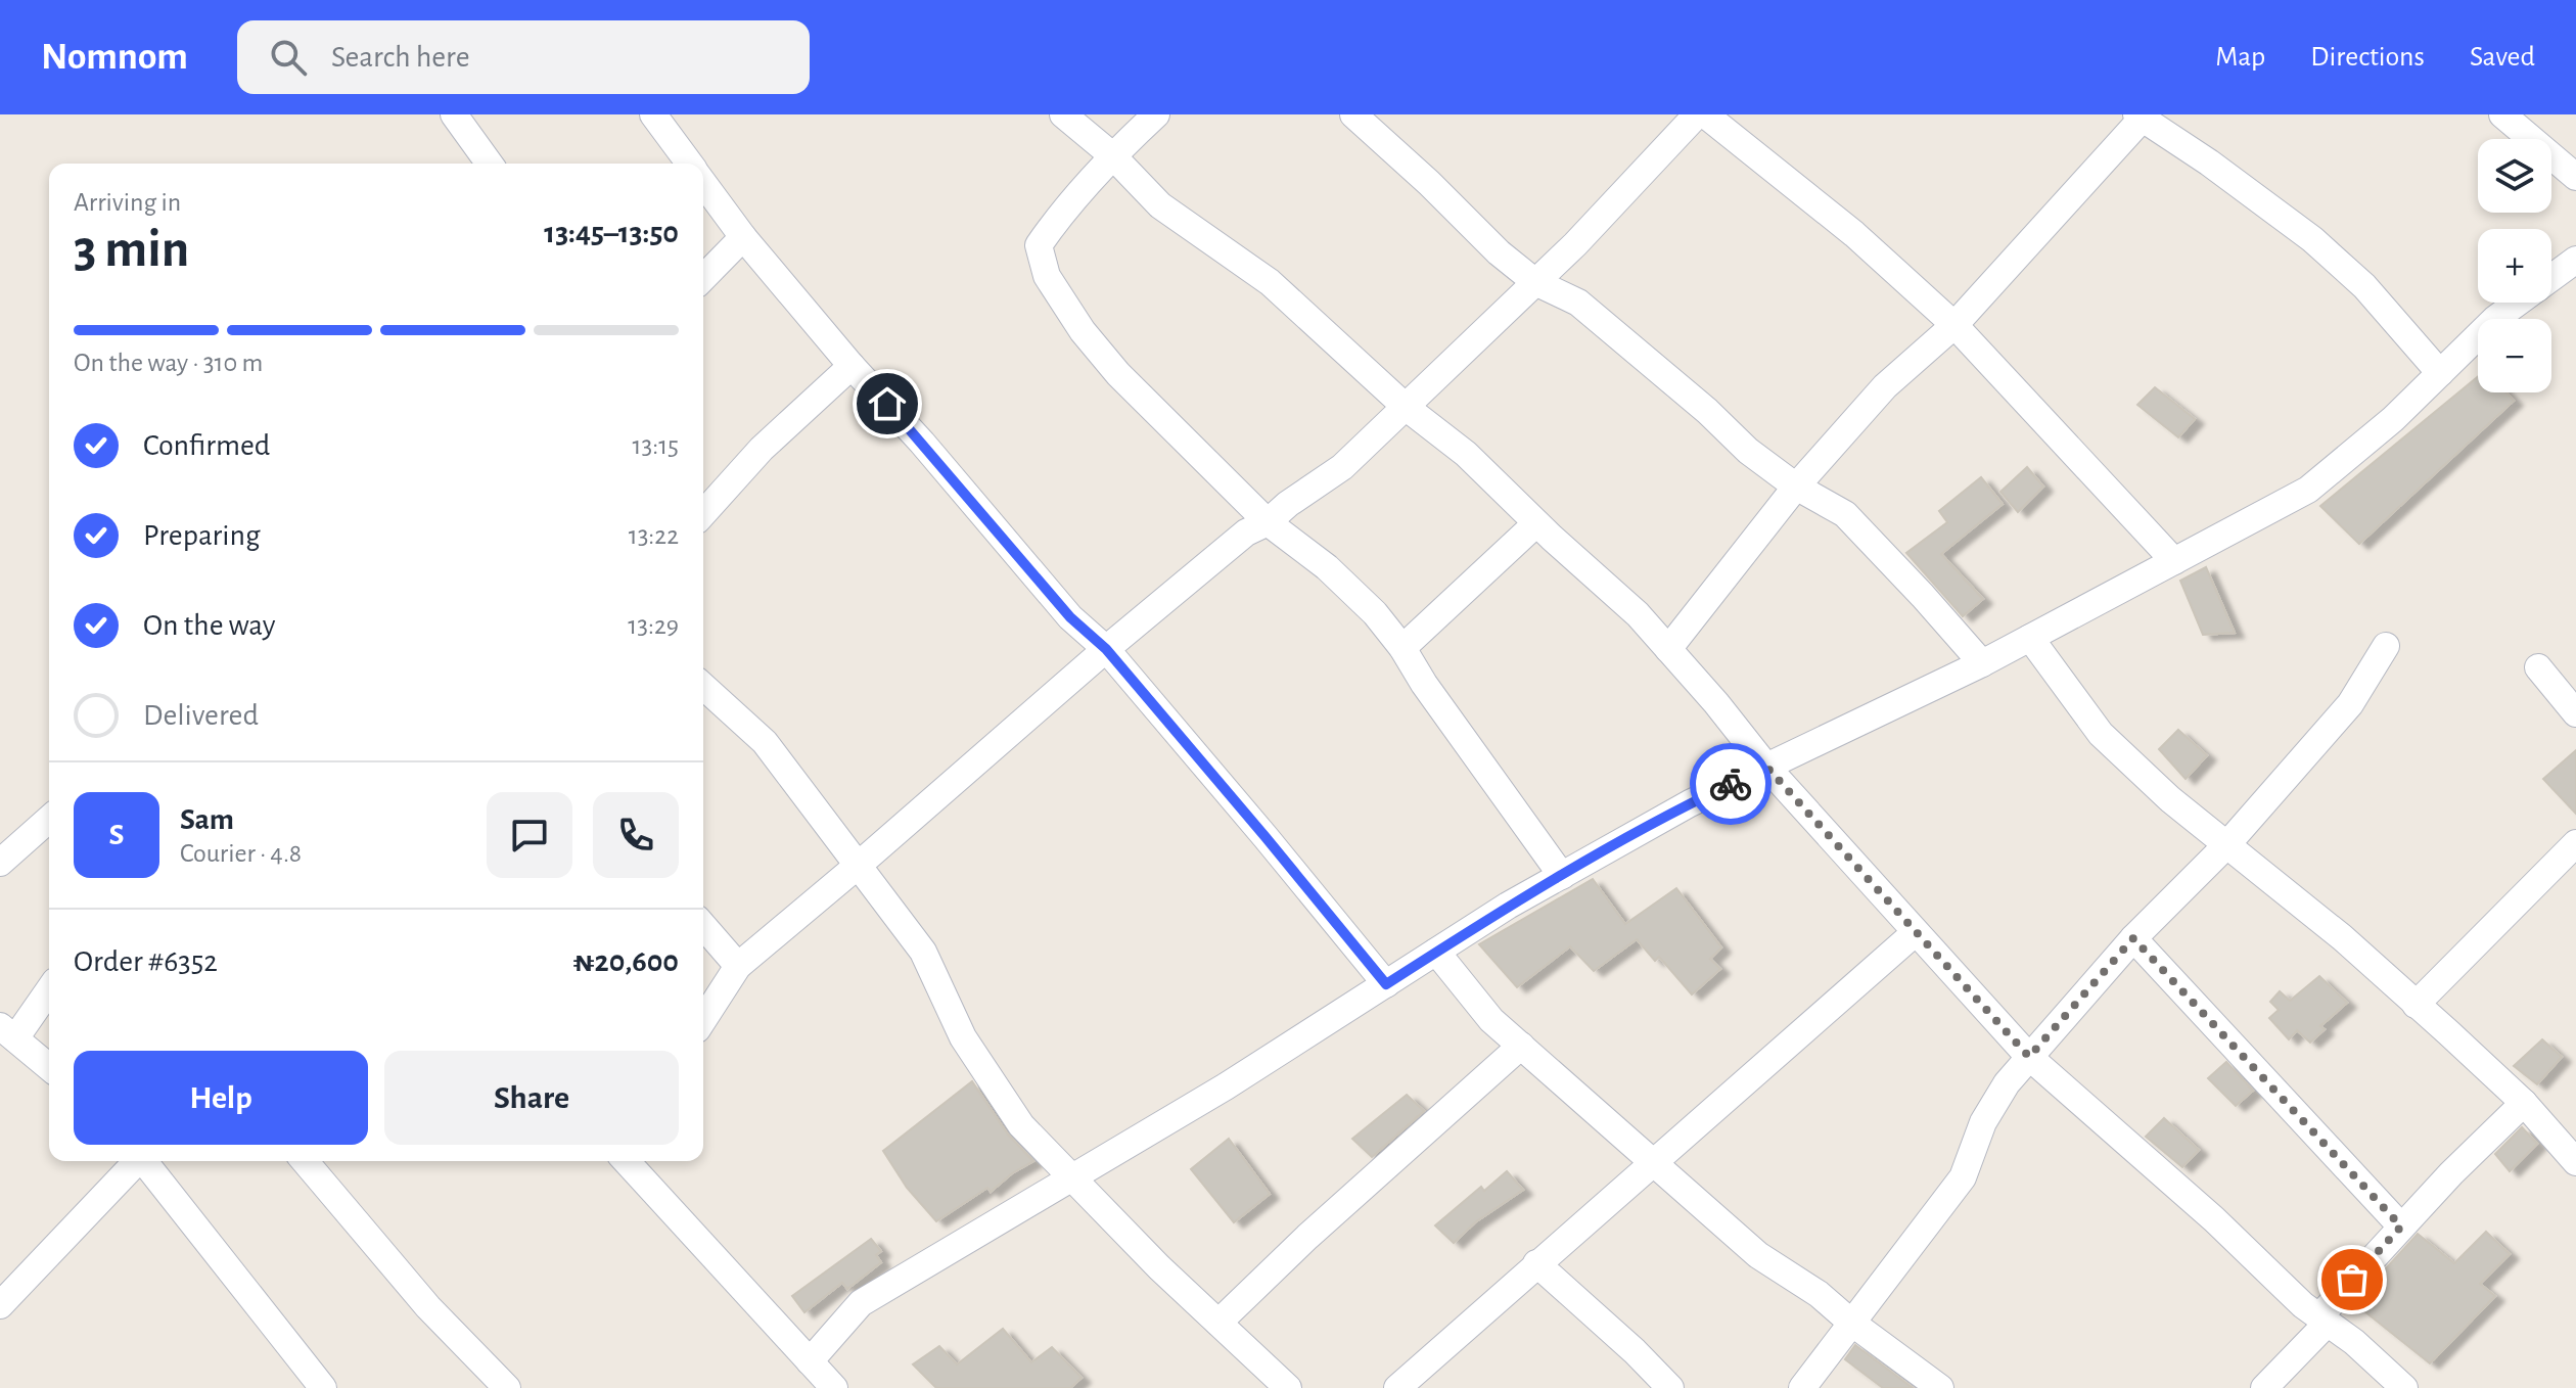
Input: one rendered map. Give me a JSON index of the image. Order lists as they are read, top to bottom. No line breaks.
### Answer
{"page":{"header":"Nomnom","search":"Search here","nav":["Map","Directions","Saved"],"map_buttons":["+","−"],"heading":["3 min","Arriving in","13:45–13:50"],"panel":["Sam","Courier · 4.8","Order #6352","₦20,600"],"bar":"On the way · 310 m","list":[["Confirmed","13:15"],["Preparing","13:22"],["On the way","13:29"],"Delivered"],"round":"S","buttons":["Help","Share"]}}
